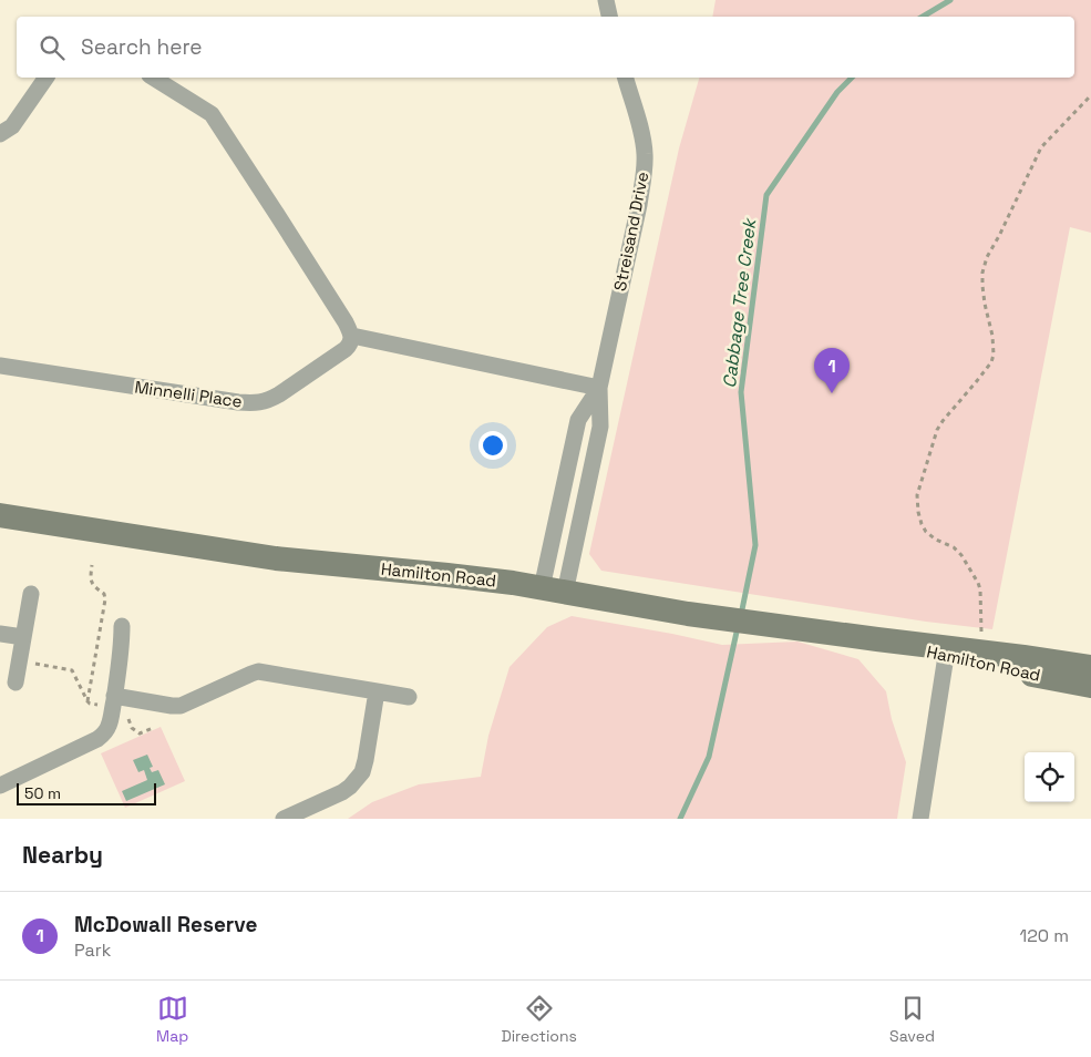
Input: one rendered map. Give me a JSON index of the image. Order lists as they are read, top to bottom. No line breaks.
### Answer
{"streets":{"main road":["Hamilton Road"],"street":["Streisand Drive","Minnelli Place"]},"crossings":[["Streisand Drive","Hamilton Road"]],"water":["Cabbage Tree Creek"],"scale_bar":"50 m","page":{"search":"Search here","pins":"1","scale":"50 m","heading":"Nearby","list":[{"mark":"1","name":"McDowall Reserve","note":"Park","value":"120 m"}],"nav":["Map","Directions","Saved"]}}
